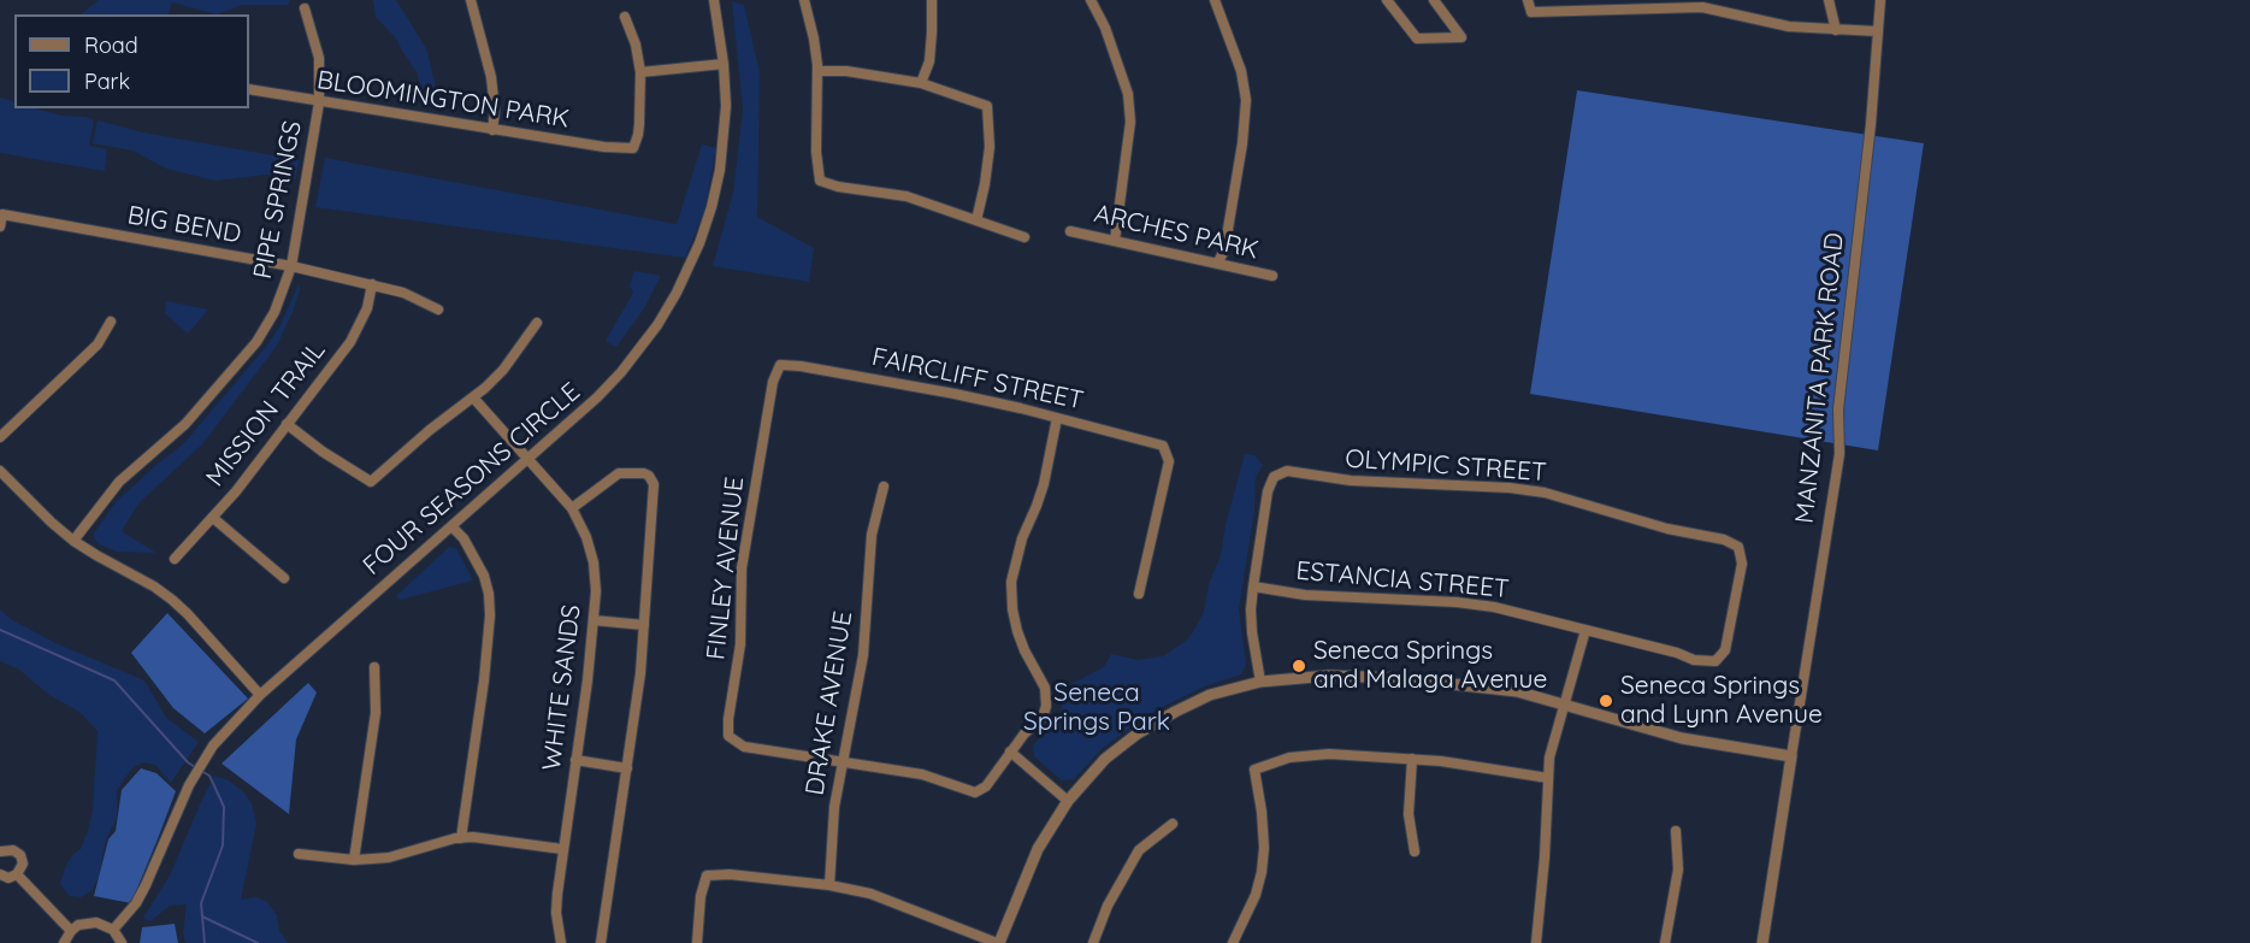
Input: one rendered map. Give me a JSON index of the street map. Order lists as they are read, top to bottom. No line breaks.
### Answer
{"streets":{"street":["BLOOMINGTON PARK","PIPE SPRINGS","BIG BEND","ARCHES PARK","MANZANITA PARK ROAD","FAIRCLIFF STREET","MISSION TRAIL","OLYMPIC STREET","FOUR SEASONS CIRCLE","FINLEY AVENUE","ESTANCIA STREET","WHITE SANDS","DRAKE AVENUE"]},"crossings":[["BLOOMINGTON PARK","PIPE SPRINGS"],["PIPE SPRINGS","BIG BEND"],["BIG BEND","MISSION TRAIL"],["FAIRCLIFF STREET","FINLEY AVENUE"],["OLYMPIC STREET","ESTANCIA STREET"],["FOUR SEASONS CIRCLE","WHITE SANDS"],["FINLEY AVENUE","DRAKE AVENUE"]],"parks":["Seneca Springs Park"],"places":["Seneca Springs and Malaga Avenue","Seneca Springs and Lynn Avenue"],"legend":["Road","Park"]}
